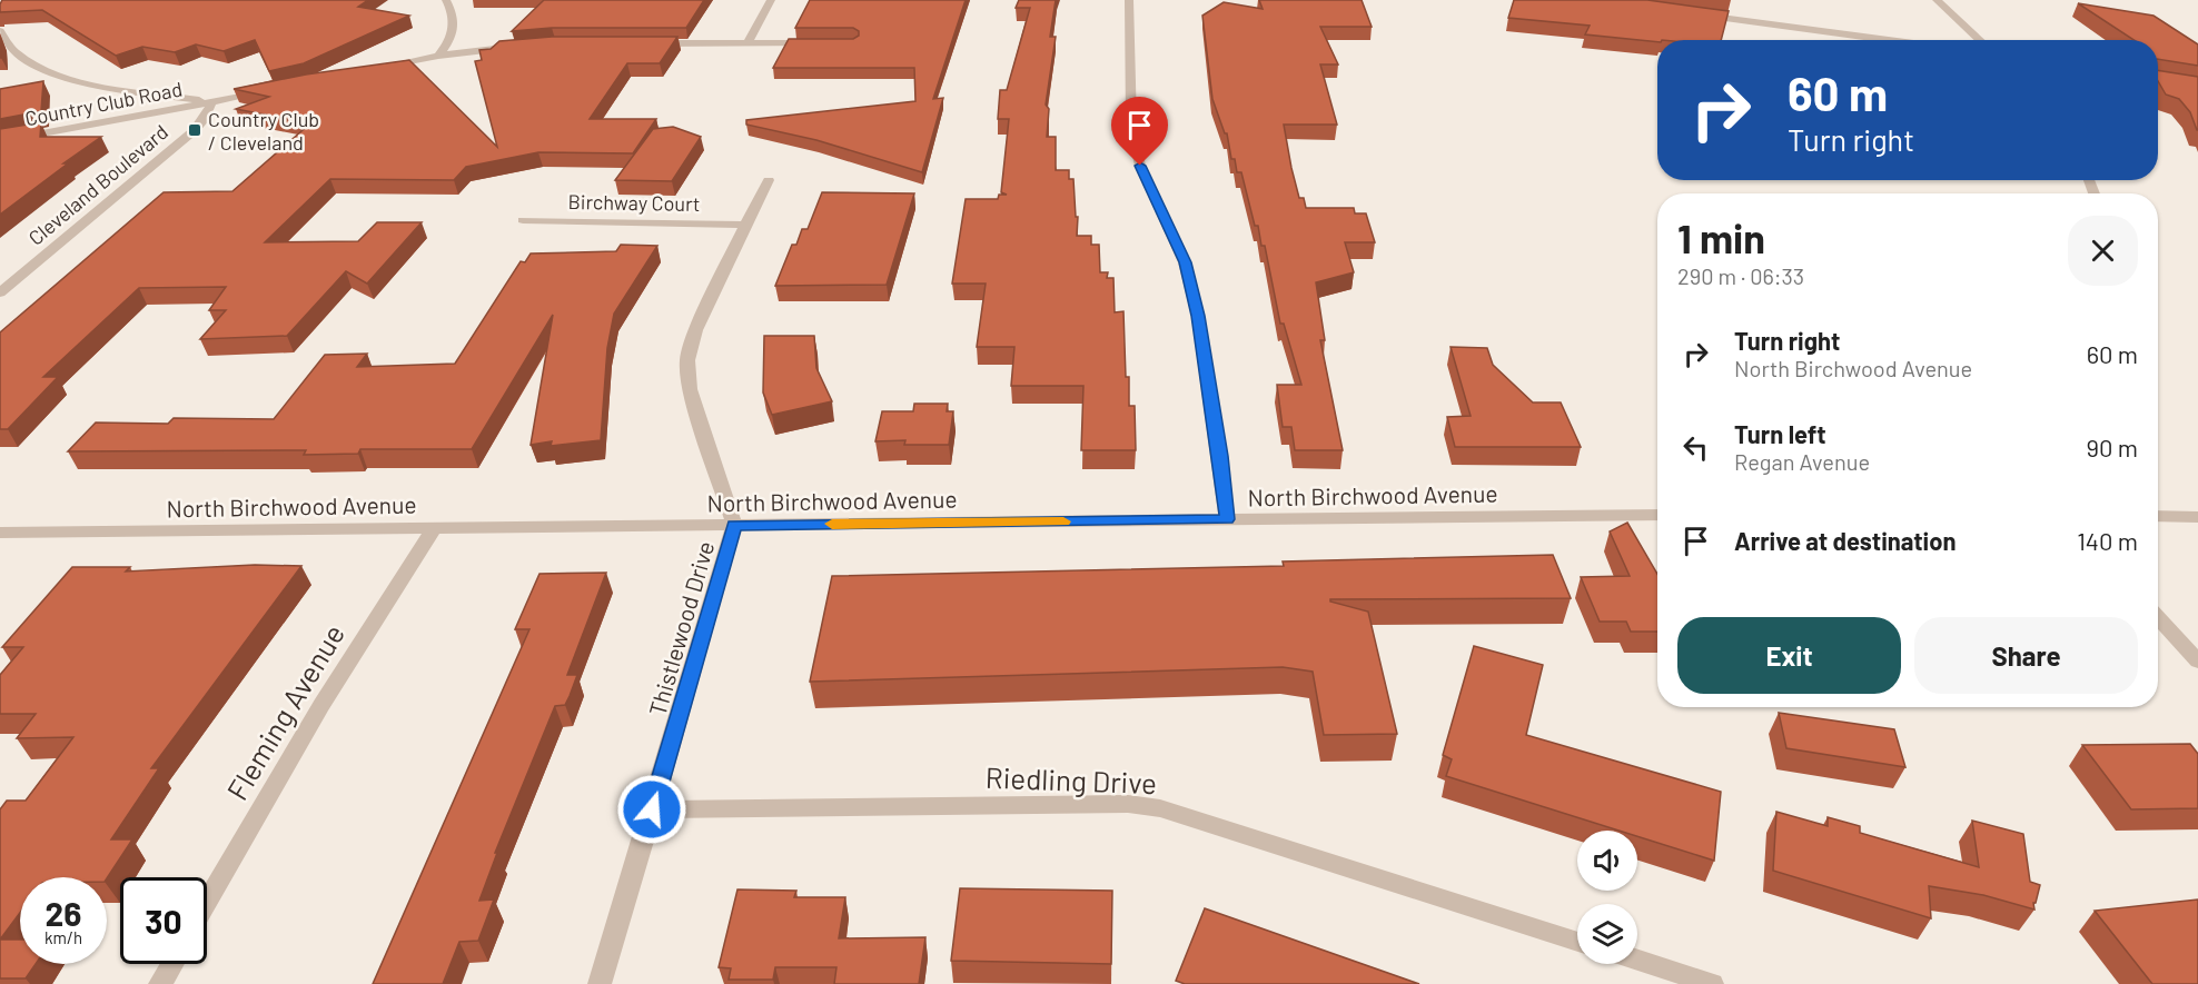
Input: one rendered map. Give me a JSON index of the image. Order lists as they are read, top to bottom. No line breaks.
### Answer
{"streets":{"street":["Country Club Road","Cleveland Boulevard","Birchway Court","North Birchwood Avenue","Thistlewood Drive","Fleming Avenue","Riedling Drive"]},"crossings":[["Country Club Road","Cleveland Boulevard"],["Birchway Court","Thistlewood Drive"],["North Birchwood Avenue","Thistlewood Drive"],["North Birchwood Avenue","Fleming Avenue"],["Thistlewood Drive","Riedling Drive"]],"places":{"transit":["Country Club / Cleveland"]},"page":{"turn":["60 m","Turn right"],"heading":["1 min","290 m · 06:33"],"list":[{"name":"Turn right","note":"North Birchwood Avenue","value":"60 m"},{"name":"Turn left","note":"Regan Avenue","value":"90 m"},{"name":"Arrive at destination","value":"140 m"}],"buttons":["Exit","Share"],"speed":"26 km/h","limit":"30"}}
